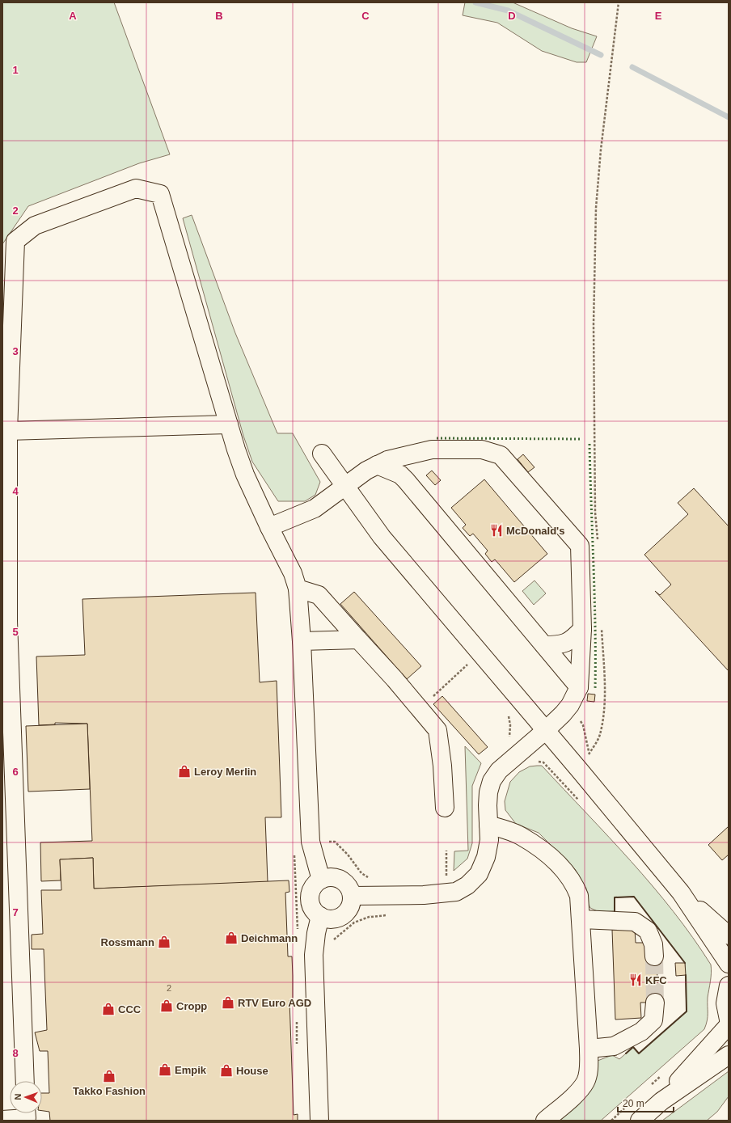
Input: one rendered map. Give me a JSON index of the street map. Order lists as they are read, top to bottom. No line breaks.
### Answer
{"places":{"restaurant":["McDonald's","KFC"],"shop":["Leroy Merlin","Deichmann","Rossmann","RTV Euro AGD","Cropp","CCC","Empik","House","Takko Fashion"]},"house_numbers":["2"],"scale_bar":"20 m","north":"left","grid":{"columns":["A","B","C","D","E"],"rows":["1","2","3","4","5","6","7","8"]}}
